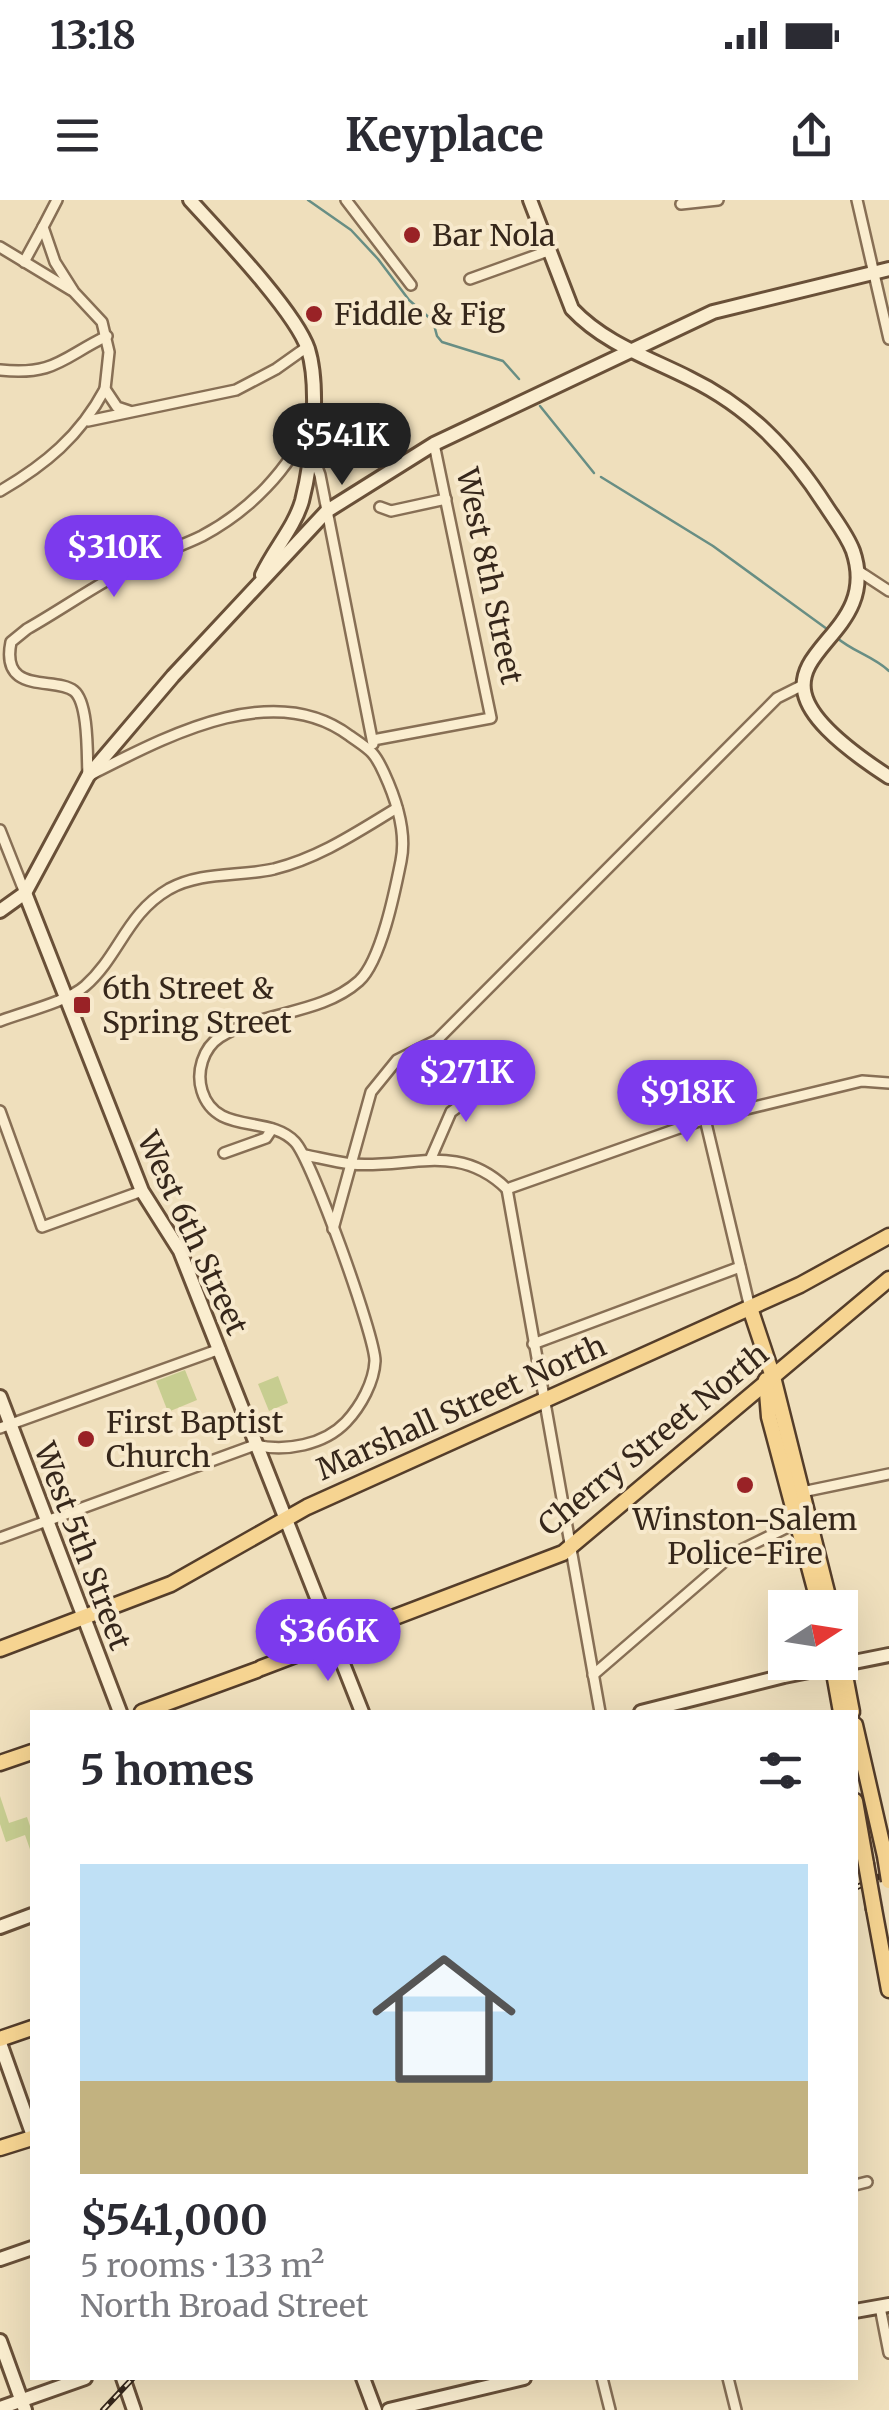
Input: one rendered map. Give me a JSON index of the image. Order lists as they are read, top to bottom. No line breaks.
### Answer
{"streets":{"main road":["West 6th Street","Marshall Street North","Cherry Street North","West 5th Street"],"street":["West 8th Street"]},"crossings":[["West 6th Street","Marshall Street North"],["West 6th Street","Cherry Street North"],["Marshall Street North","West 5th Street"]],"places":{"other":["Bar Nola","Fiddle & Fig","First Baptist Church","Winston-Salem Police-Fire"],"transit":["6th Street & Spring Street"]},"north":"right","page":{"status":"13:18","header":"Keyplace","price":["$541K","$310K","$271K","$918K","$366K"],"heading":"5 homes","list":[{"name":"$541,000","note":"5 rooms · 133 m² · North Broad Street"}]}}
